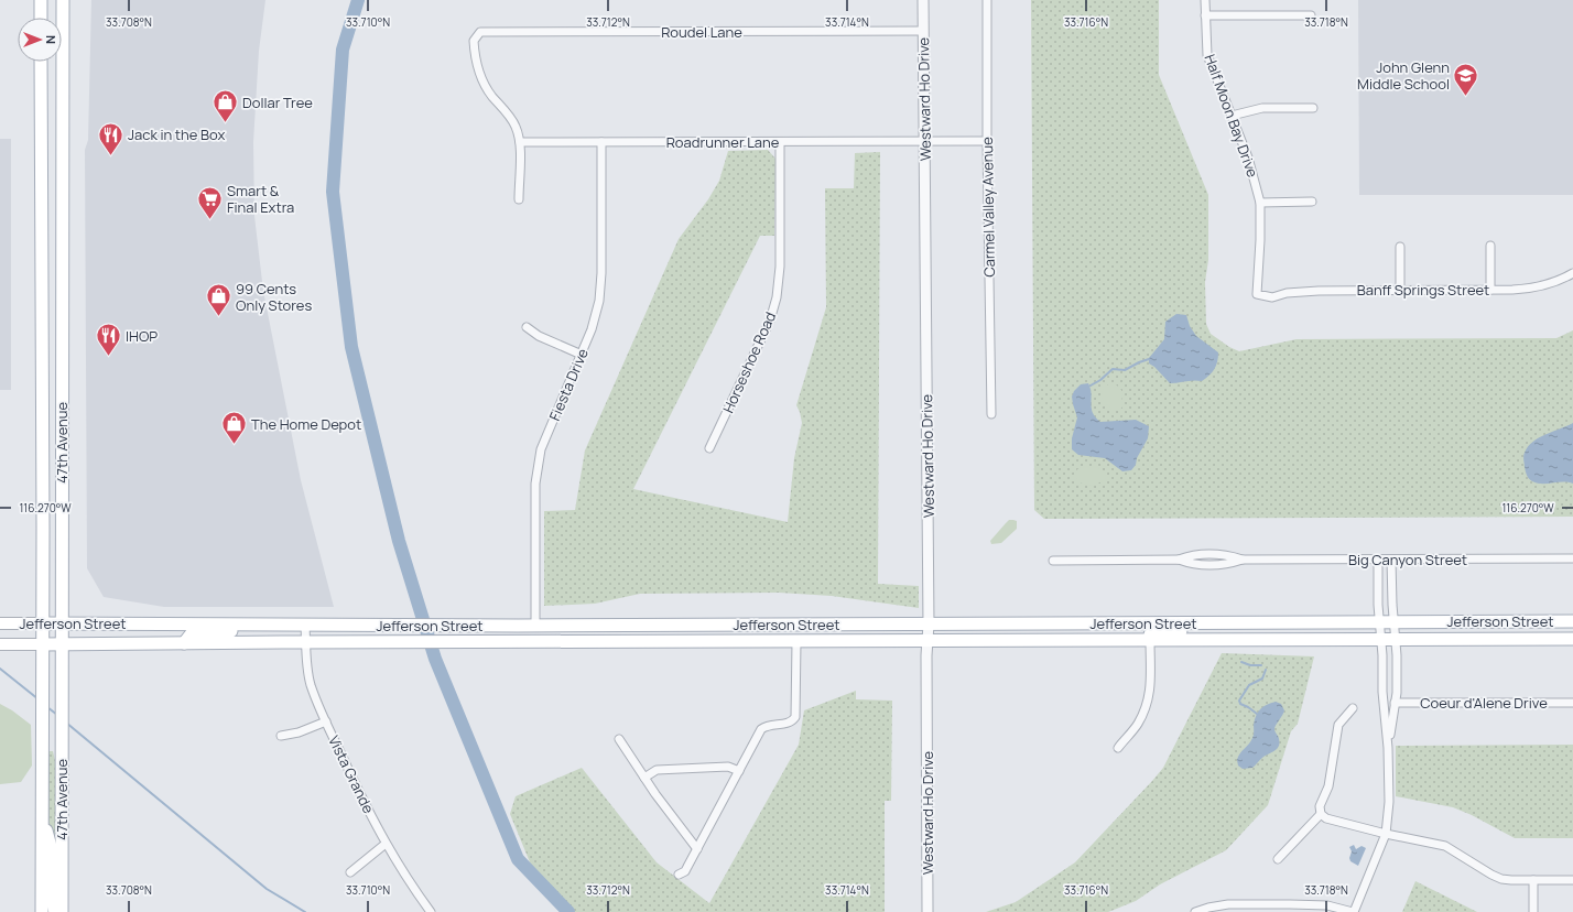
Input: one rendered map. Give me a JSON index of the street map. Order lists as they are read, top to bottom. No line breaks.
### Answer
{"streets":{"main road":["47th Avenue","Jefferson Street"],"street":["Roudel Lane","Westward Ho Drive","Half Moon Bay Drive","Roadrunner Lane","Carmel Valley Avenue","Banff Springs Street","Horseshoe Road","Fiesta Drive","Big Canyon Street","Coeur d'Alene Drive","Vista Grande"]},"crossings":[["Roudel Lane","Westward Ho Drive"],["Roudel Lane","Roadrunner Lane"],["Westward Ho Drive","Roadrunner Lane"],["Westward Ho Drive","Jefferson Street"],["Half Moon Bay Drive","Banff Springs Street"],["Roadrunner Lane","Carmel Valley Avenue"],["Roadrunner Lane","Horseshoe Road"],["Roadrunner Lane","Fiesta Drive"],["Fiesta Drive","Jefferson Street"],["47th Avenue","Jefferson Street"],["Jefferson Street","Vista Grande"]],"places":{"school or university":["John Glenn Middle School"],"shop":["Dollar Tree","99 Cents Only Stores","The Home Depot"],"restaurant":["Jack in the Box","IHOP"],"supermarket":["Smart & Final Extra"]},"north":"right","coordinates":["33.708°N","33.710°N","33.712°N","33.714°N","33.716°N","33.718°N","116.270°W"]}
